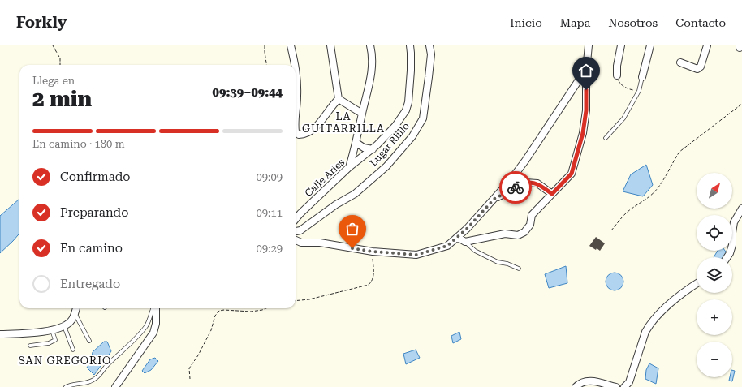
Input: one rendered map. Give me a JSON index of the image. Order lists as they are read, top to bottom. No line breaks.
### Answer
{"streets":{"street":["Lugar Riillo","Calle Aries"]},"districts":["LA GUITARRILLA","SAN GREGORIO"],"north":"top right","page":{"header":"Forkly","nav":["Inicio","Mapa","Nosotros","Contacto"],"heading":["2 min","Llega en","09:39–09:44"],"bar":"En camino · 180 m","list":[["Confirmado","09:09"],["Preparando","09:11"],["En camino","09:29"],"Entregado"],"map_buttons":["+","−"]}}
